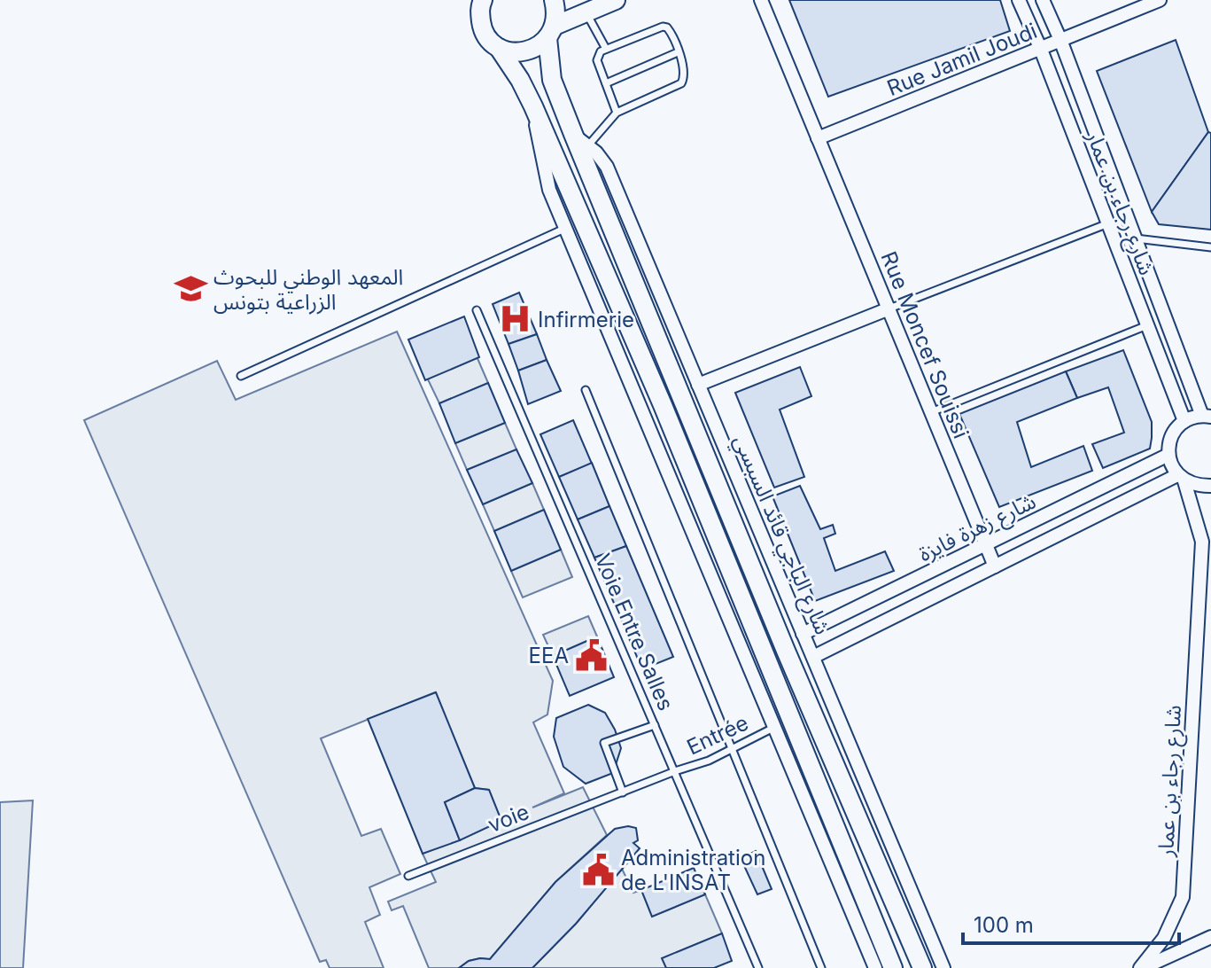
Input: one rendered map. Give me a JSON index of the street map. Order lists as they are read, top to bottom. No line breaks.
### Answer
{"streets":{"street":["Rue Jamil Joudi","شارع رجاء بن عمار","Rue Moncef Souissi","شارع زهرة فايزة","شارع الباجي قائد السبسي"],"lane":["Voie Entre Salles","Entrée","voie"]},"crossings":[["Rue Jamil Joudi","شارع رجاء بن عمار"],["Rue Jamil Joudi","Rue Moncef Souissi"],["شارع رجاء بن عمار","شارع زهرة فايزة"],["Rue Moncef Souissi","شارع زهرة فايزة"],["شارع زهرة فايزة","شارع الباجي قائد السبسي"],["Voie Entre Salles","Entrée"]],"places":{"school or university":["المعهد الوطني للبحوث الزراعية بتونس"],"hospital":["Infirmerie"],"public building":["EEA","Administration de L'INSAT"]},"scale_bar":"100 m"}
